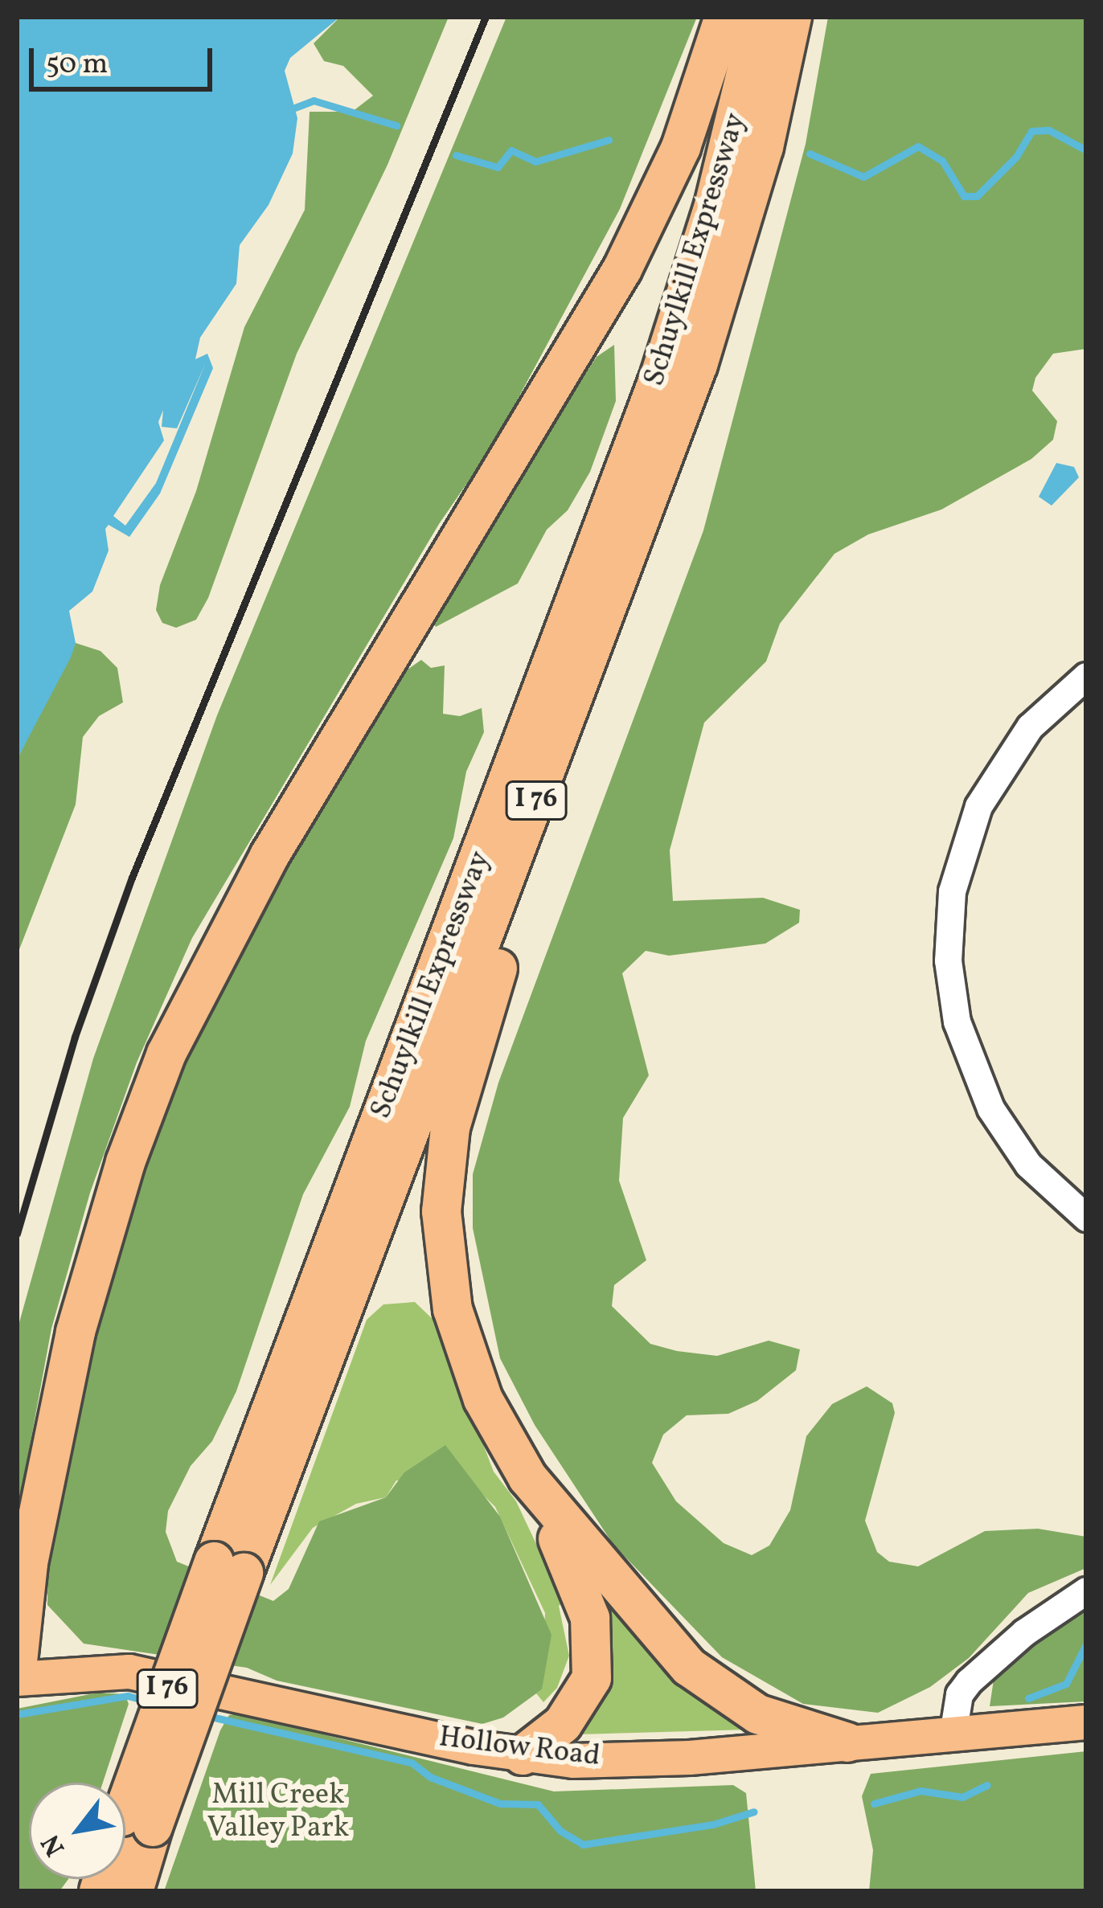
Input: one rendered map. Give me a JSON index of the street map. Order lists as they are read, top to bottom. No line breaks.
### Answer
{"streets":{"highway":["Schuylkill Expressway","I 76"],"main road":["Hollow Road"]},"parks":["Mill Creek Valley Park"],"scale_bar":"50 m","north":"bottom left"}
